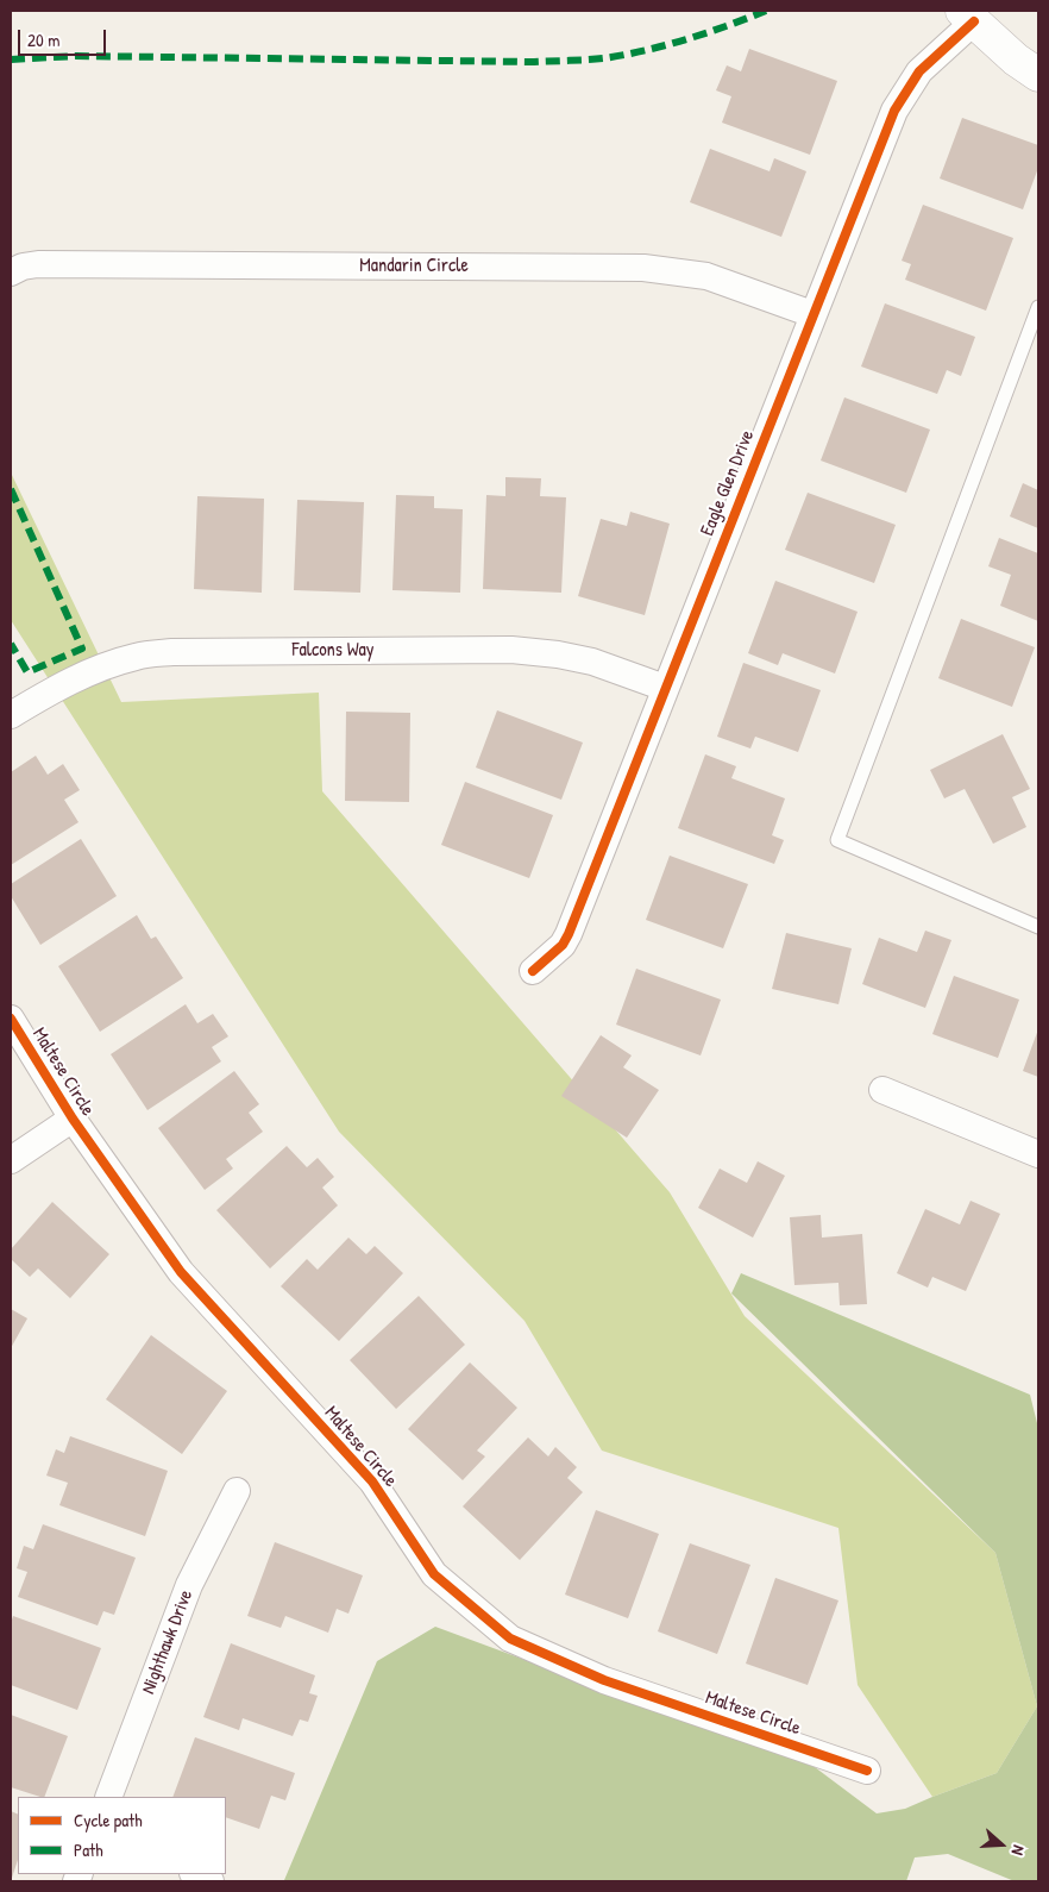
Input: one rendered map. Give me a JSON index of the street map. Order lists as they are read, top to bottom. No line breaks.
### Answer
{"streets":{"street":["Mandarin Circle","Eagle Glen Drive","Falcons Way","Maltese Circle","Nighthawk Drive"]},"crossings":[["Mandarin Circle","Eagle Glen Drive"],["Eagle Glen Drive","Falcons Way"]],"legend":["Cycle path","Path"],"scale_bar":"20 m","north":"right"}
